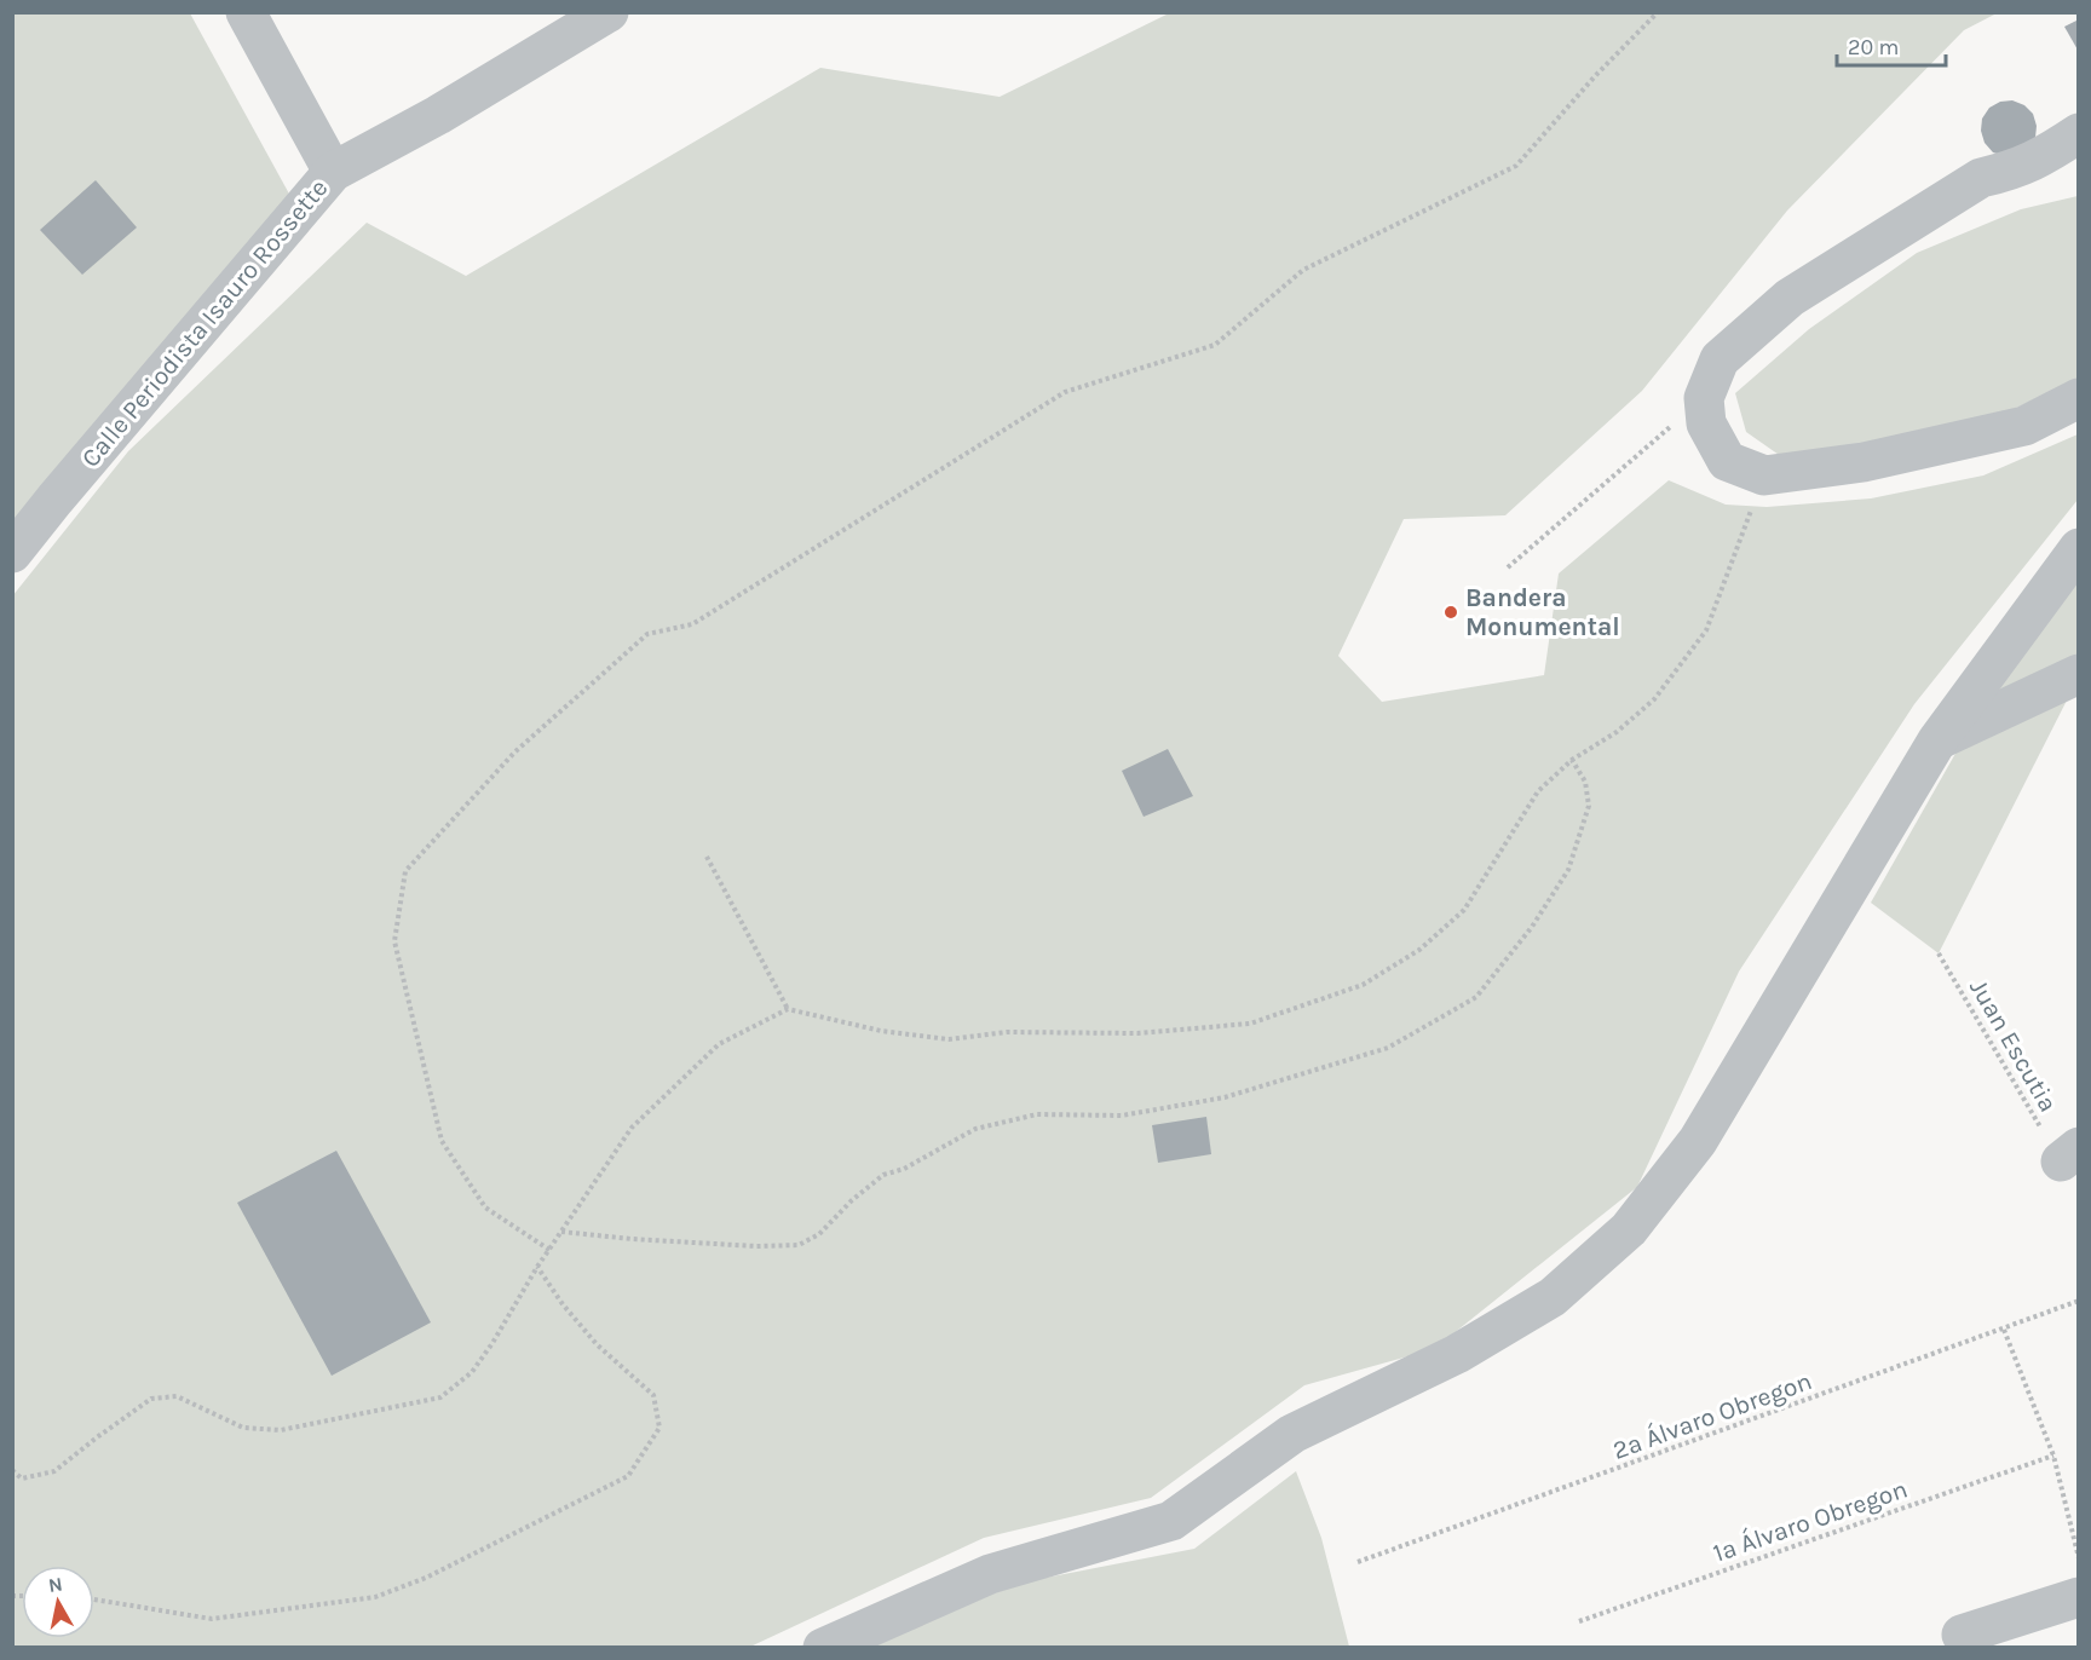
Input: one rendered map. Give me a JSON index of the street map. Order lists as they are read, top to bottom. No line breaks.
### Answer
{"streets":{"street":["Calle Periodista Isauro Rossette"],"path":["Juan Escutia","2a Álvaro Obregon","1a Álvaro Obregon"]},"places":["Bandera Monumental"],"scale_bar":"20 m","north":"top"}
